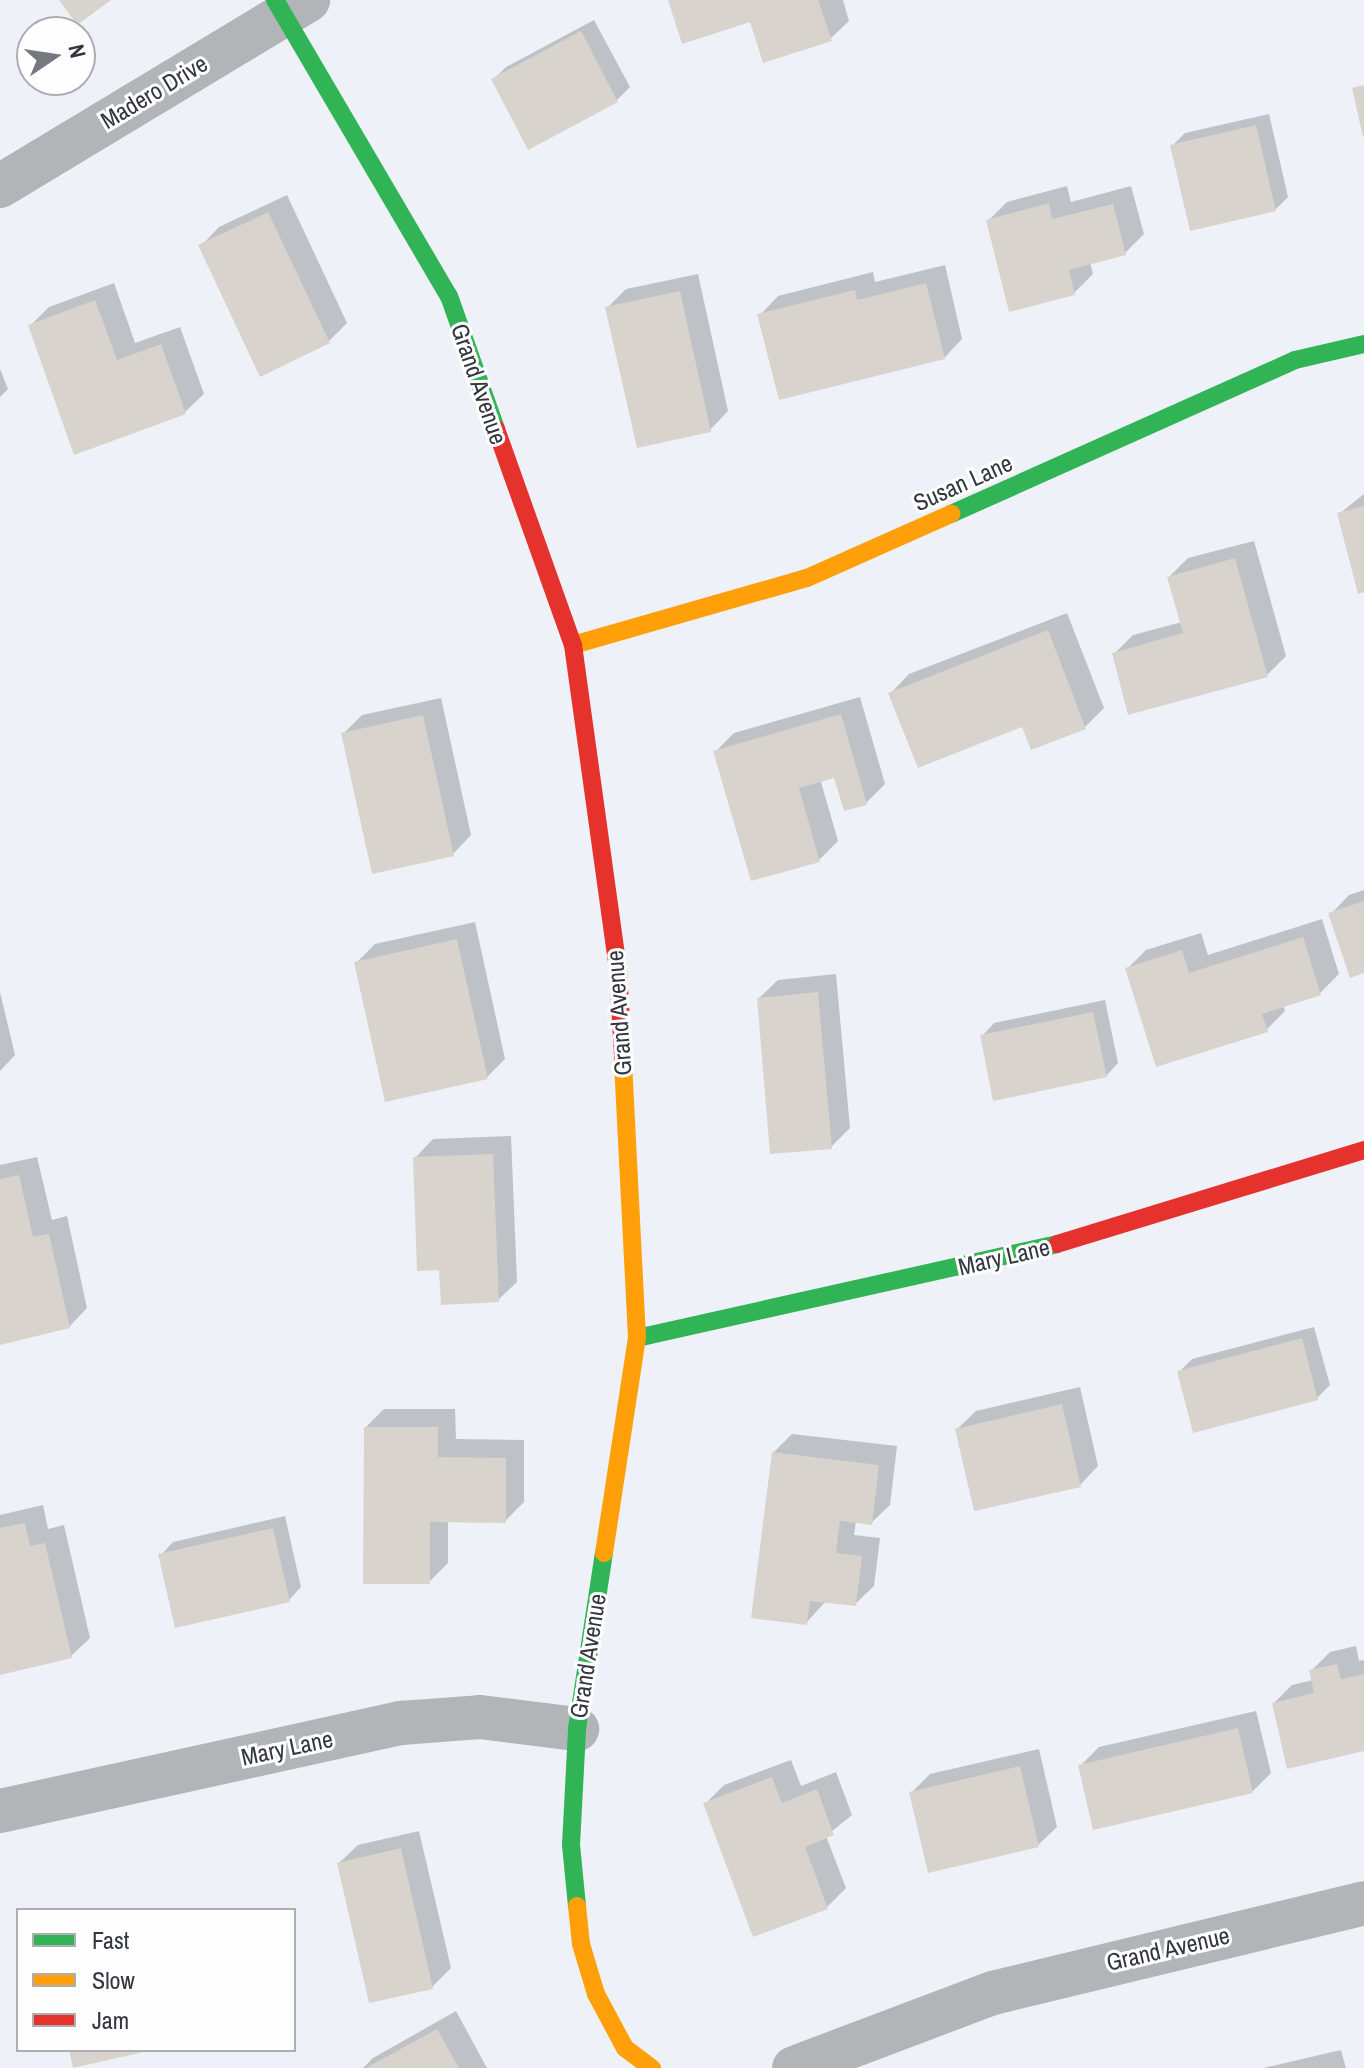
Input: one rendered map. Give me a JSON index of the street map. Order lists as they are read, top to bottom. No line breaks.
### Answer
{"streets":{"street":["Madero Drive","Grand Avenue","Susan Lane","Mary Lane"]},"crossings":[["Madero Drive","Grand Avenue"],["Grand Avenue","Susan Lane"],["Grand Avenue","Mary Lane"]],"legend":["Fast","Slow","Jam"],"north":"right"}
